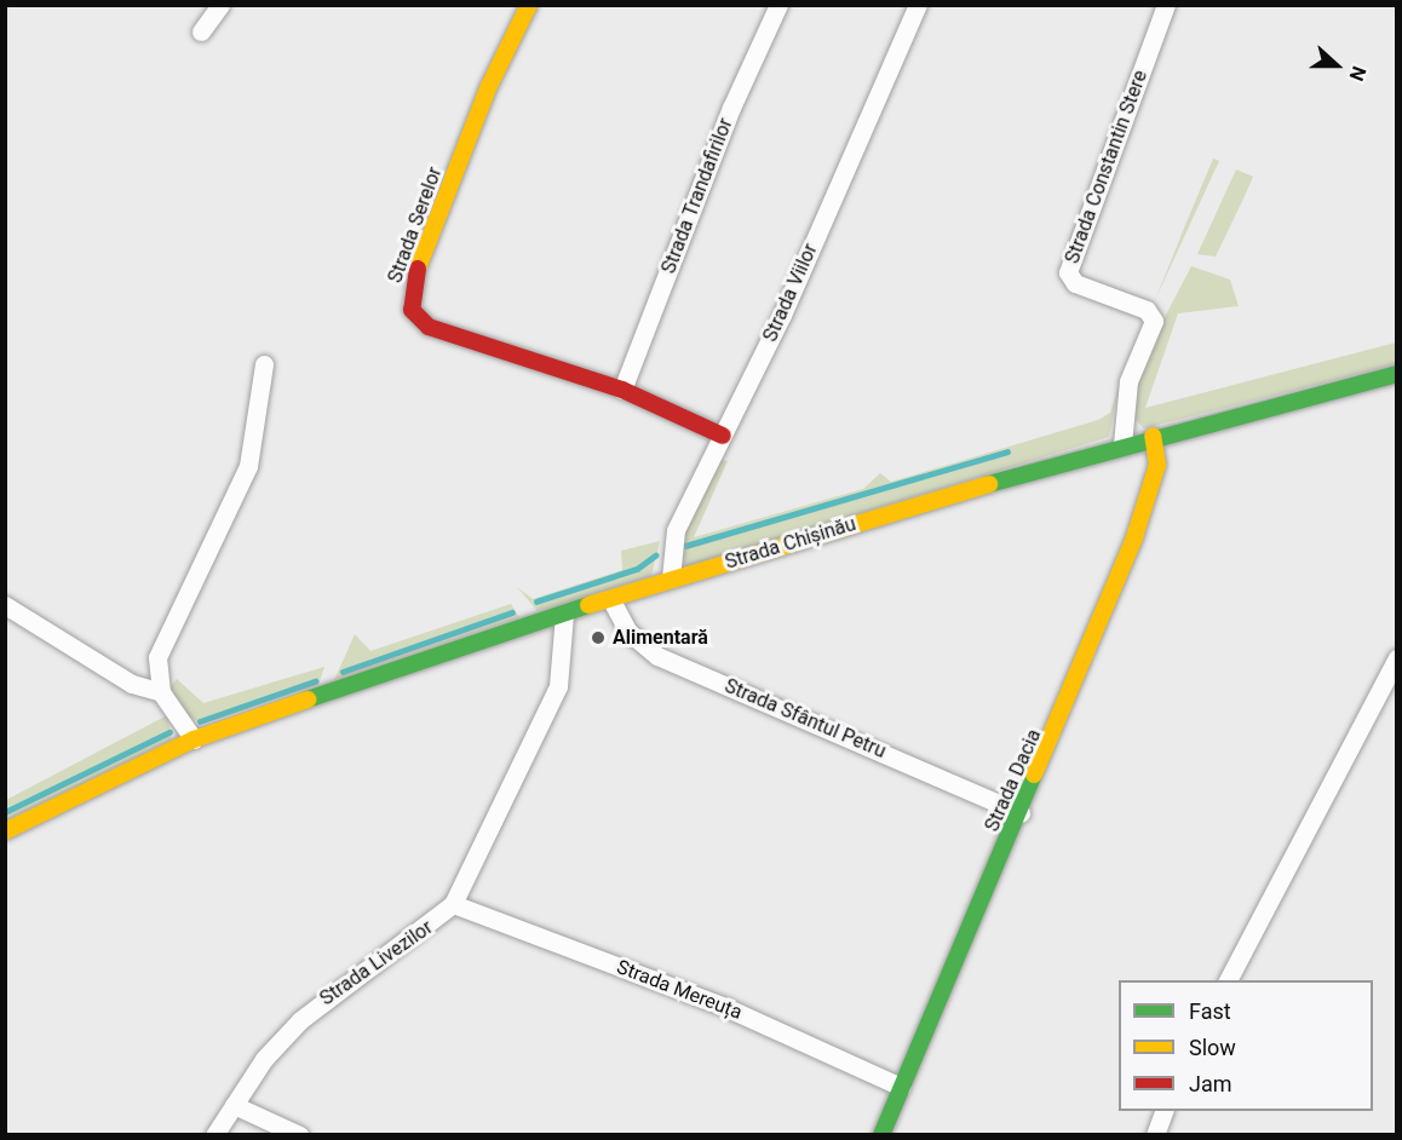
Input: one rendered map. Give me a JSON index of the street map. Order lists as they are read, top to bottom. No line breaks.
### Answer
{"streets":{"street":["Strada Constantin Stere","Strada Trandafirilor","Strada Serelor","Strada Viilor","Strada Chișinău","Strada Sfântul Petru","Strada Dacia","Strada Livezilor","Strada Mereuța"]},"crossings":[["Strada Constantin Stere","Strada Chișinău"],["Strada Trandafirilor","Strada Serelor"],["Strada Serelor","Strada Viilor"],["Strada Viilor","Strada Chișinău"],["Strada Chișinău","Strada Sfântul Petru"],["Strada Chișinău","Strada Dacia"],["Strada Chișinău","Strada Livezilor"],["Strada Sfântul Petru","Strada Dacia"],["Strada Dacia","Strada Mereuța"],["Strada Livezilor","Strada Mereuța"]],"places":["Alimentară"],"legend":["Fast","Slow","Jam"],"north":"right"}
